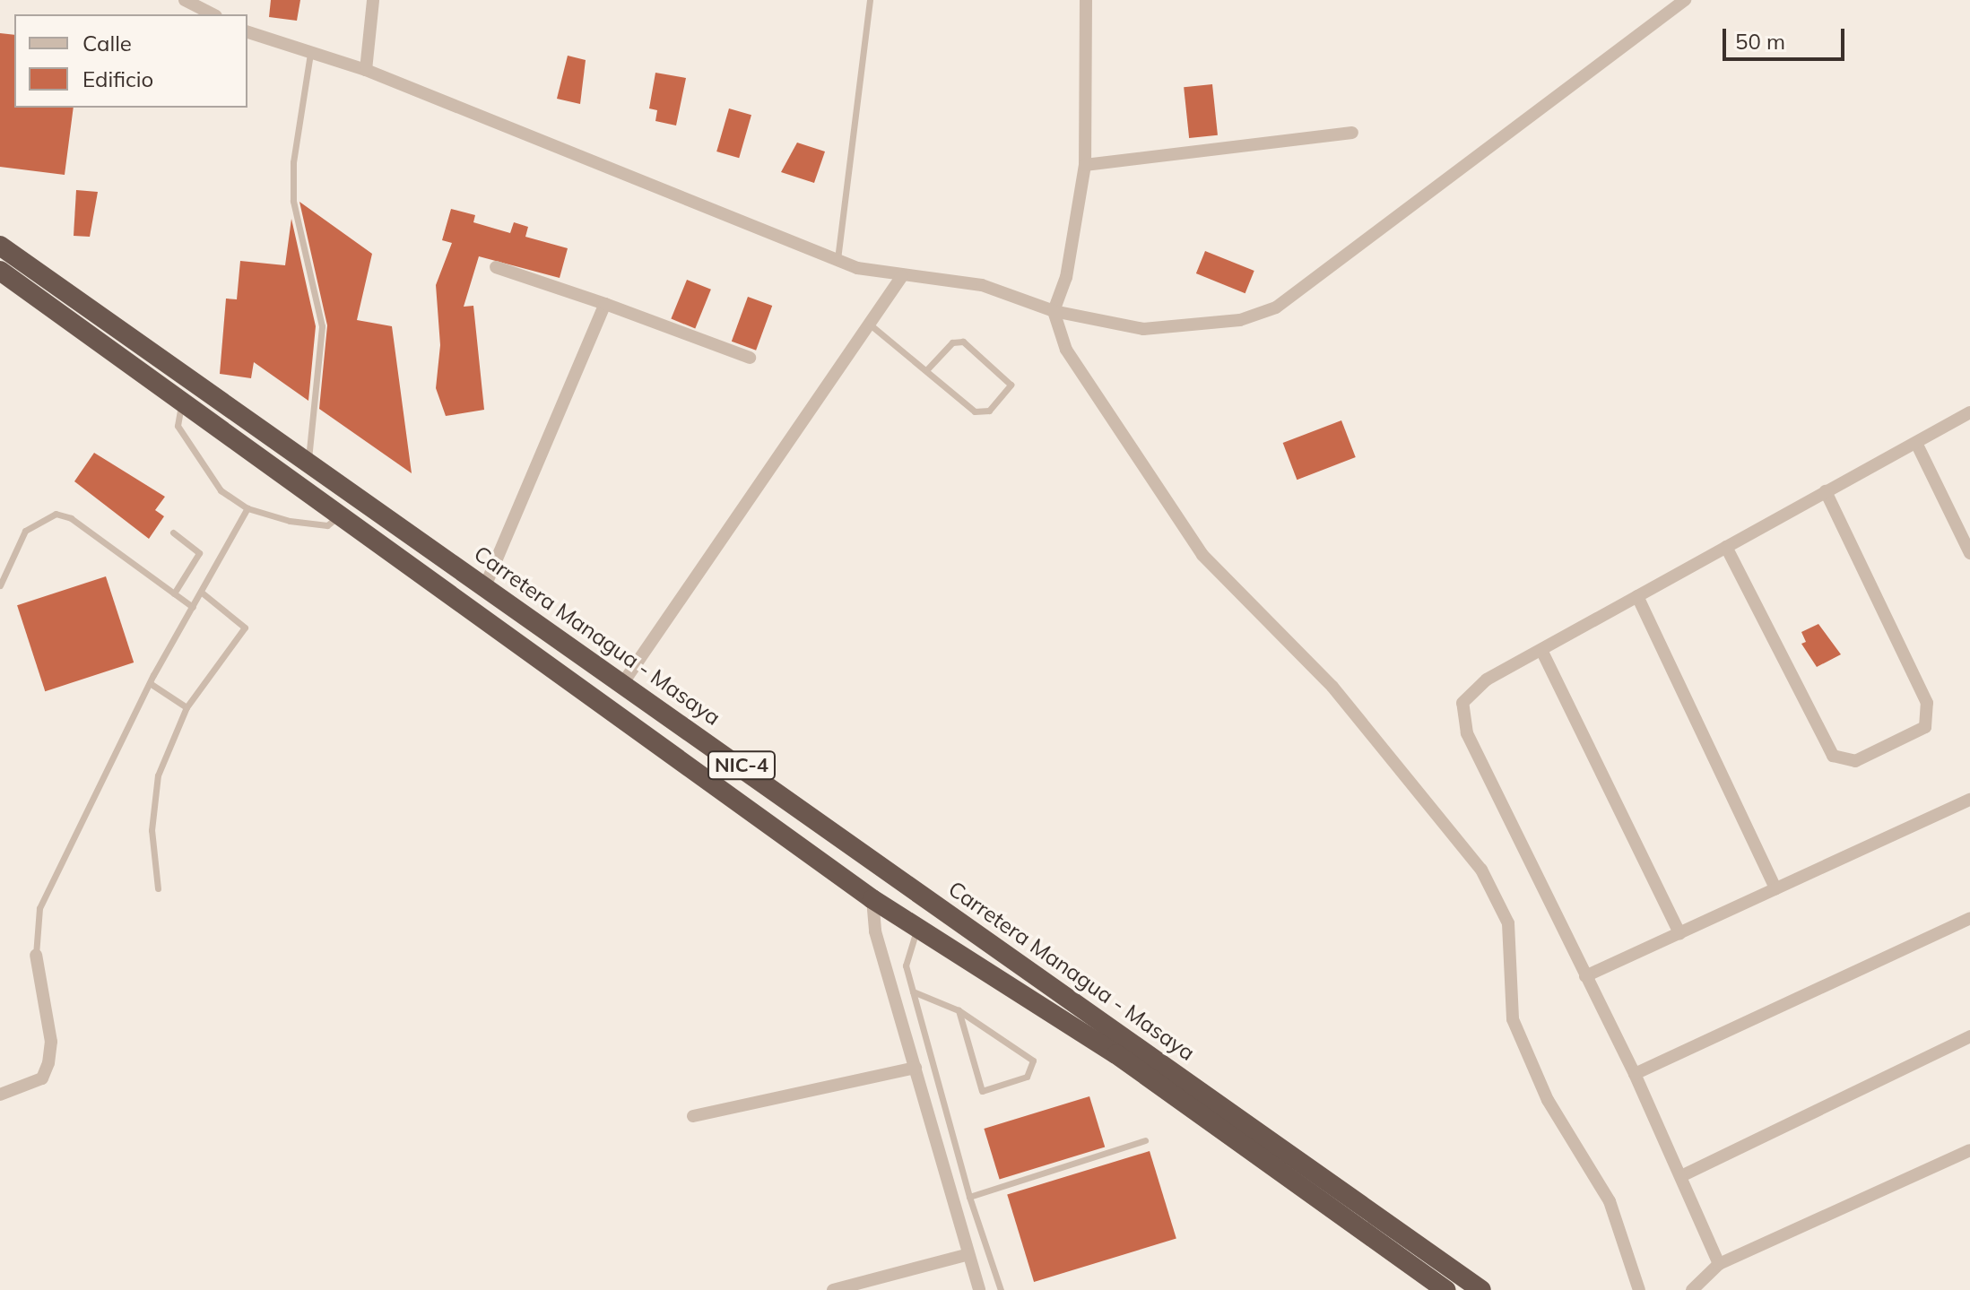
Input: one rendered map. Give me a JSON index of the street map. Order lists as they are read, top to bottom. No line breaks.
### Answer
{"streets":{"highway":["Carretera Managua - Masaya","NIC-4"]},"legend":["Calle","Edificio"],"scale_bar":"50 m"}
